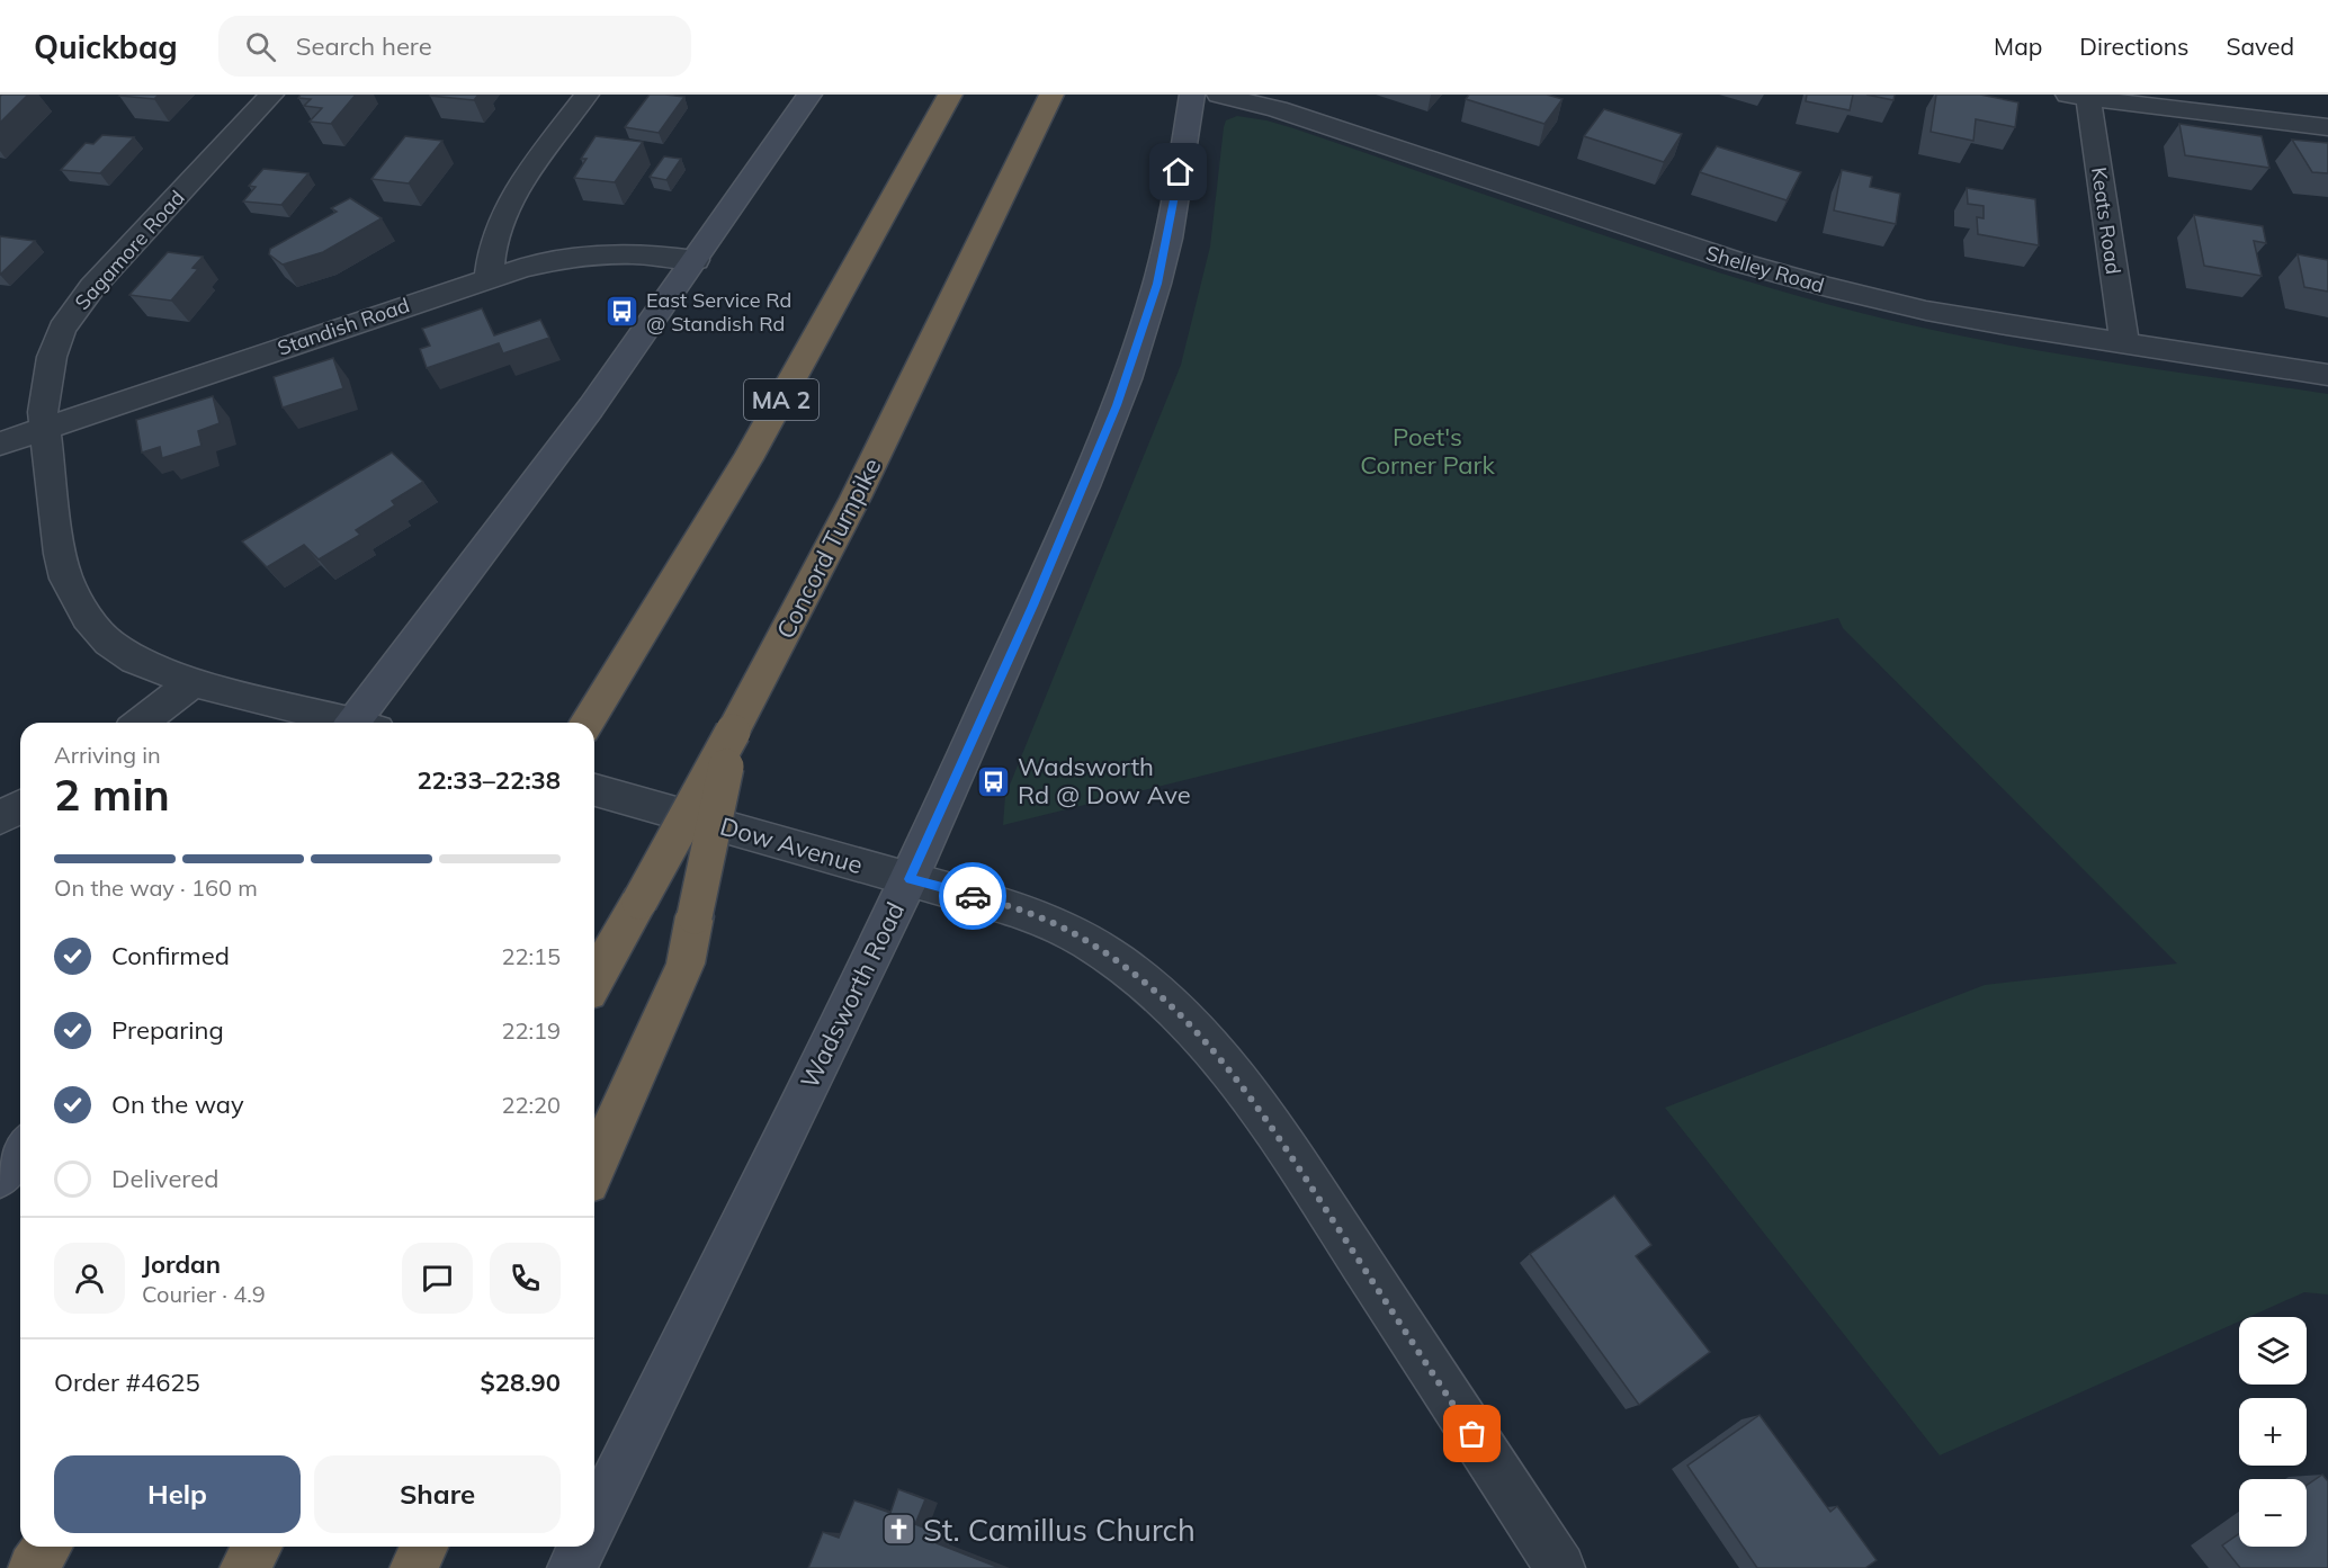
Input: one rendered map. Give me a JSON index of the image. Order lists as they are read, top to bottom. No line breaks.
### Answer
{"streets":{"highway":["MA 2","Concord Turnpike"],"main road":["Wadsworth Road"],"street":["Keats Road","Sagamore Road","Shelley Road","Standish Road","Dow Avenue"]},"crossings":[["Keats Road","Shelley Road"],["Sagamore Road","Standish Road"],["Dow Avenue","Wadsworth Road"]],"parks":["Poet's Corner Park"],"places":{"bus stop":["East Service Rd @ Standish Rd","Wadsworth Rd @ Dow Ave"],"church":["St. Camillus Church"]},"page":{"header":"Quickbag","search":"Search here","nav":["Map","Directions","Saved"],"heading":["2 min","Arriving in","22:33–22:38"],"panel":["Jordan","Courier · 4.9","Order #4625","$28.90"],"bar":"On the way · 160 m","list":[["Confirmed","22:15"],["Preparing","22:19"],["On the way","22:20"],"Delivered"],"map_buttons":["+","−"],"buttons":["Help","Share"]}}
